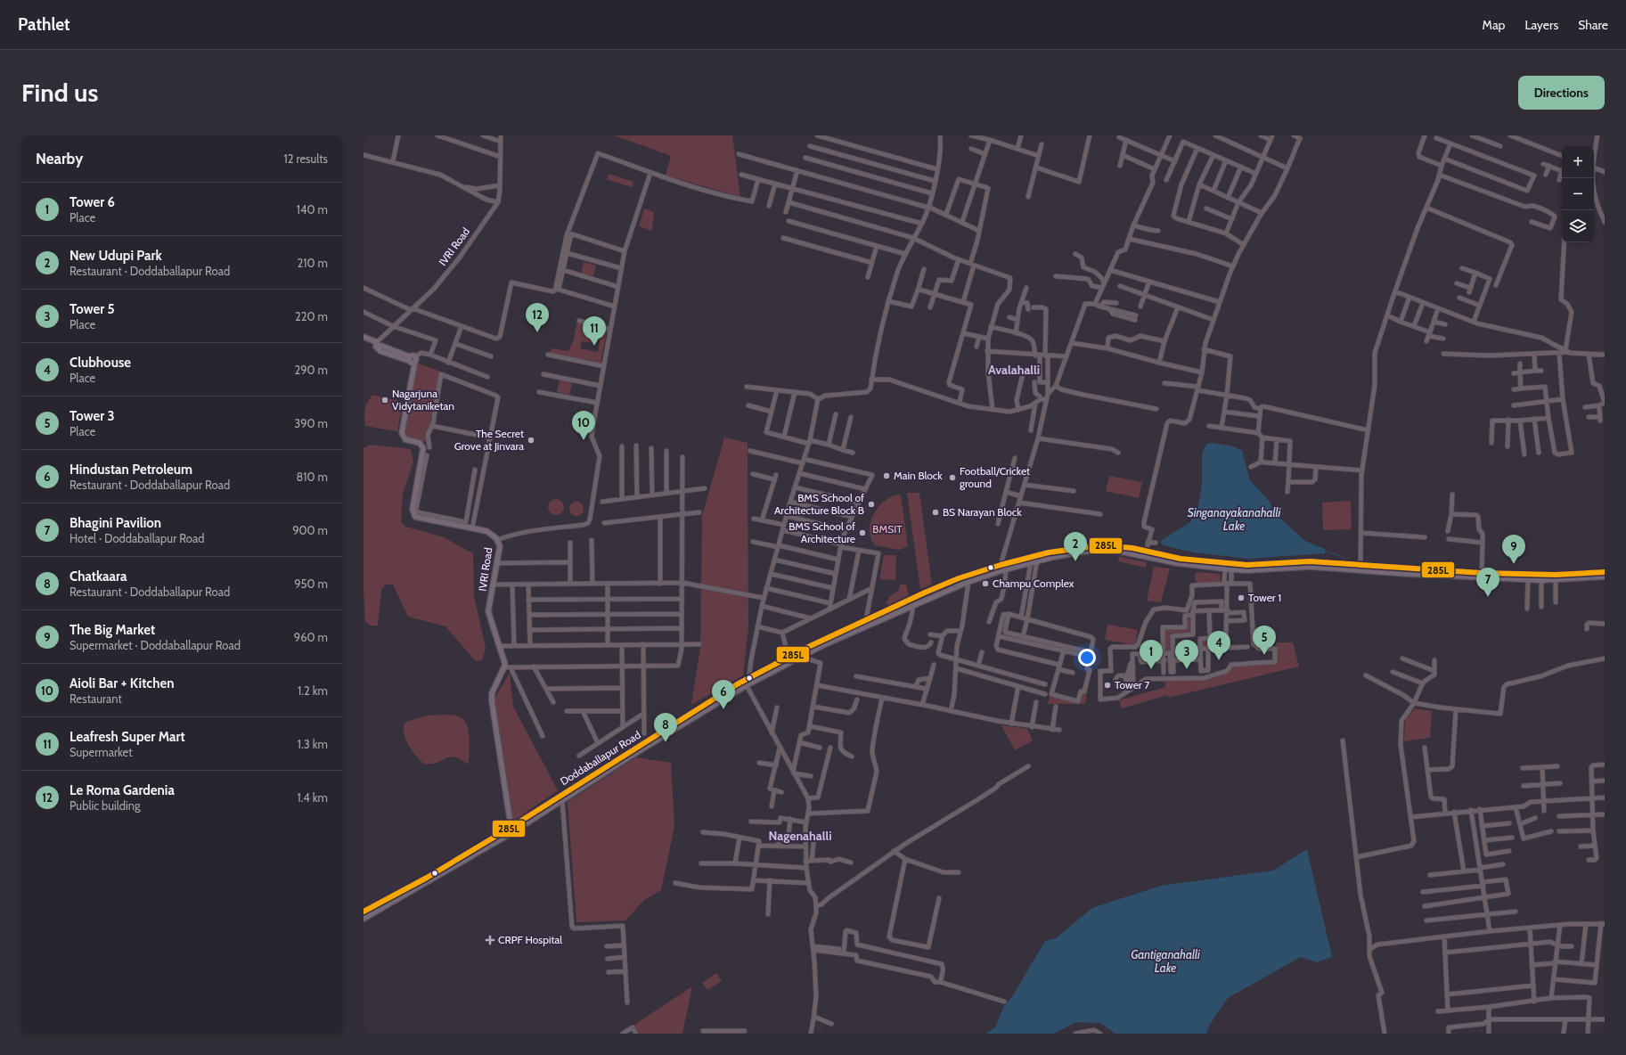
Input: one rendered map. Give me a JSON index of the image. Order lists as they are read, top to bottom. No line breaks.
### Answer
{"streets":{"main road":["IVRI Road","Doddaballapur Road"]},"districts":["Avalahalli","Nagenahalli"],"water":["Singanayakanahalli Lake","Gantiganahalli Lake"],"parks":["BMSIT"],"places":{"other":["Nagarjuna Vidytaniketan","The Secret Grove at Jinvara","Main Block","Football/Cricket ground","BMS School of Architecture Block B","BS Narayan Block","BMS School of Architecture","Champu Complex","Tower 1","Tower 7"],"health":["CRPF Hospital"]},"lines":["transit line 285L"],"page":{"header":"Pathlet","nav":["Map","Layers","Share"],"buttons":"Directions","title":"Find us","heading":["Nearby","12 results"],"map_buttons":["+","−"],"list":[{"mark":"1","name":"Tower 6","note":"Place","value":"140 m"},{"mark":"2","name":"New Udupi Park","note":"Restaurant · Doddaballapur Road","value":"210 m"},{"mark":"3","name":"Tower 5","note":"Place","value":"220 m"},{"mark":"4","name":"Clubhouse","note":"Place","value":"290 m"},{"mark":"5","name":"Tower 3","note":"Place","value":"390 m"},{"mark":"6","name":"Hindustan Petroleum","note":"Restaurant · Doddaballapur Road","value":"810 m"},{"mark":"7","name":"Bhagini Pavilion","note":"Hotel · Doddaballapur Road","value":"900 m"},{"mark":"8","name":"Chatkaara","note":"Restaurant · Doddaballapur Road","value":"950 m"},{"mark":"9","name":"The Big Market","note":"Supermarket · Doddaballapur Road","value":"960 m"},{"mark":"10","name":"Aioli Bar + Kitchen","note":"Restaurant","value":"1.2 km"},{"mark":"11","name":"Leafresh Super Mart","note":"Supermarket","value":"1.3 km"},{"mark":"12","name":"Le Roma Gardenia","note":"Public building","value":"1.4 km"}],"pins":["12","11","10","2","9","7","5","4","1","3","6","8"]}}
